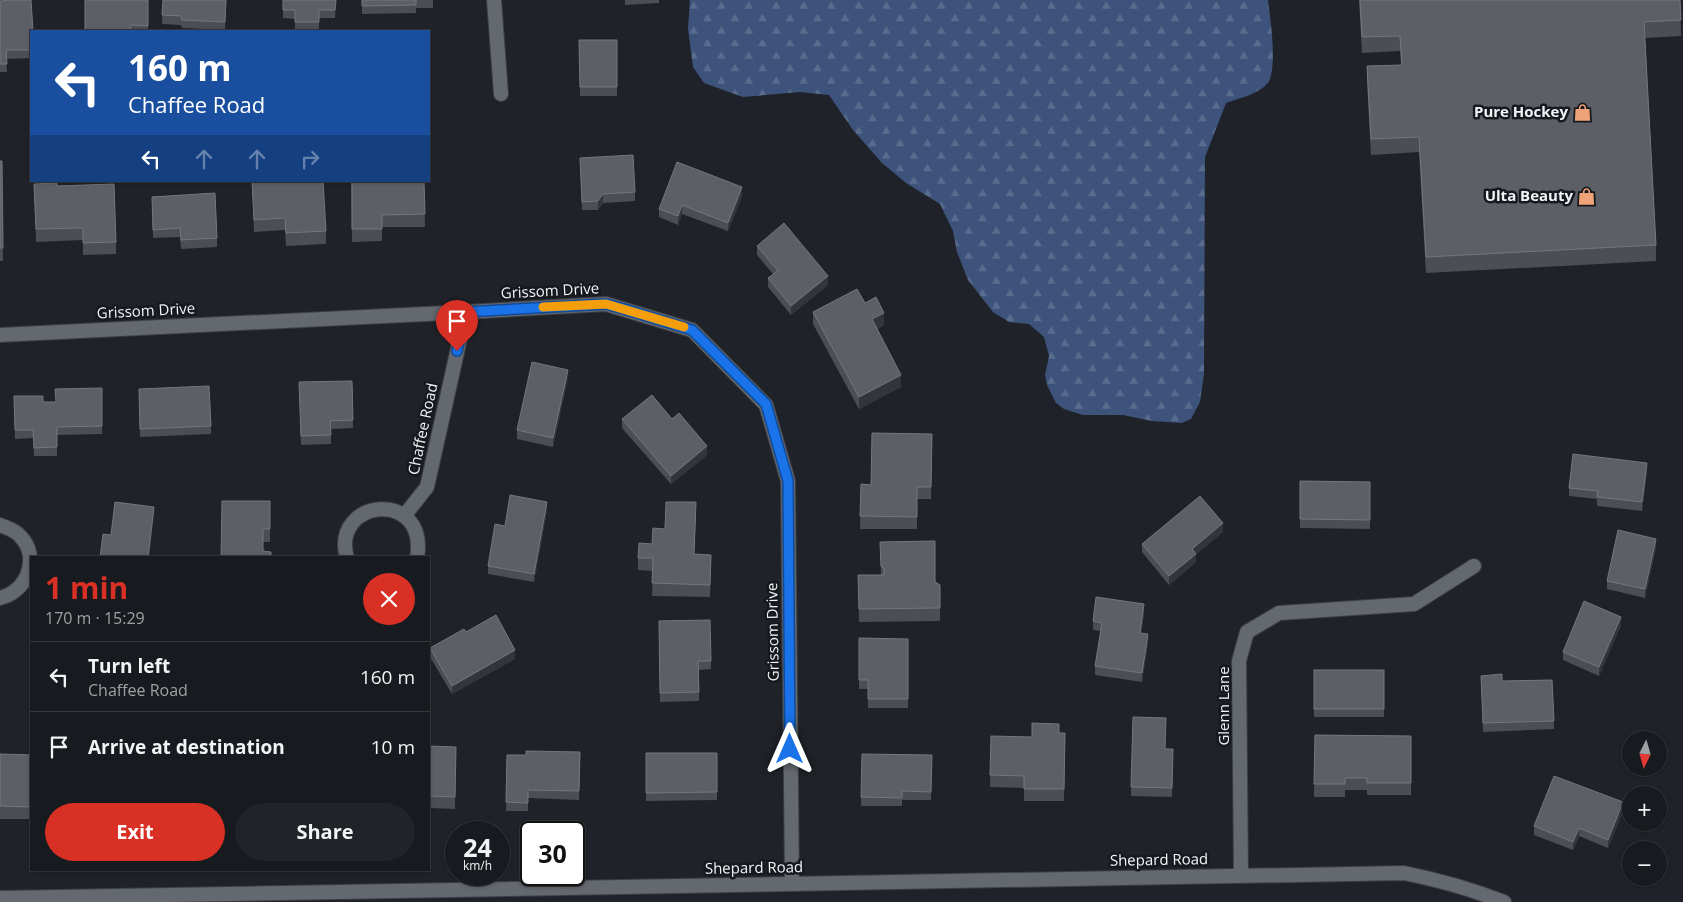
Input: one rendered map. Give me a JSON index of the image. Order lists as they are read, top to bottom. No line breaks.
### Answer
{"streets":{"street":["Grissom Drive","Chaffee Road","Glenn Lane","Shepard Road"]},"crossings":[["Grissom Drive","Chaffee Road"],["Grissom Drive","Shepard Road"],["Glenn Lane","Shepard Road"]],"places":{"shop":["Pure Hockey","Ulta Beauty"]},"north":"bottom","page":{"turn":["160 m","Chaffee Road"],"heading":["1 min","170 m · 15:29"],"list":[{"name":"Turn left","note":"Chaffee Road","value":"160 m"},{"name":"Arrive at destination","value":"10 m"}],"map_buttons":["+","−"],"buttons":["Exit","Share"],"speed":"24 km/h","limit":"30"}}
